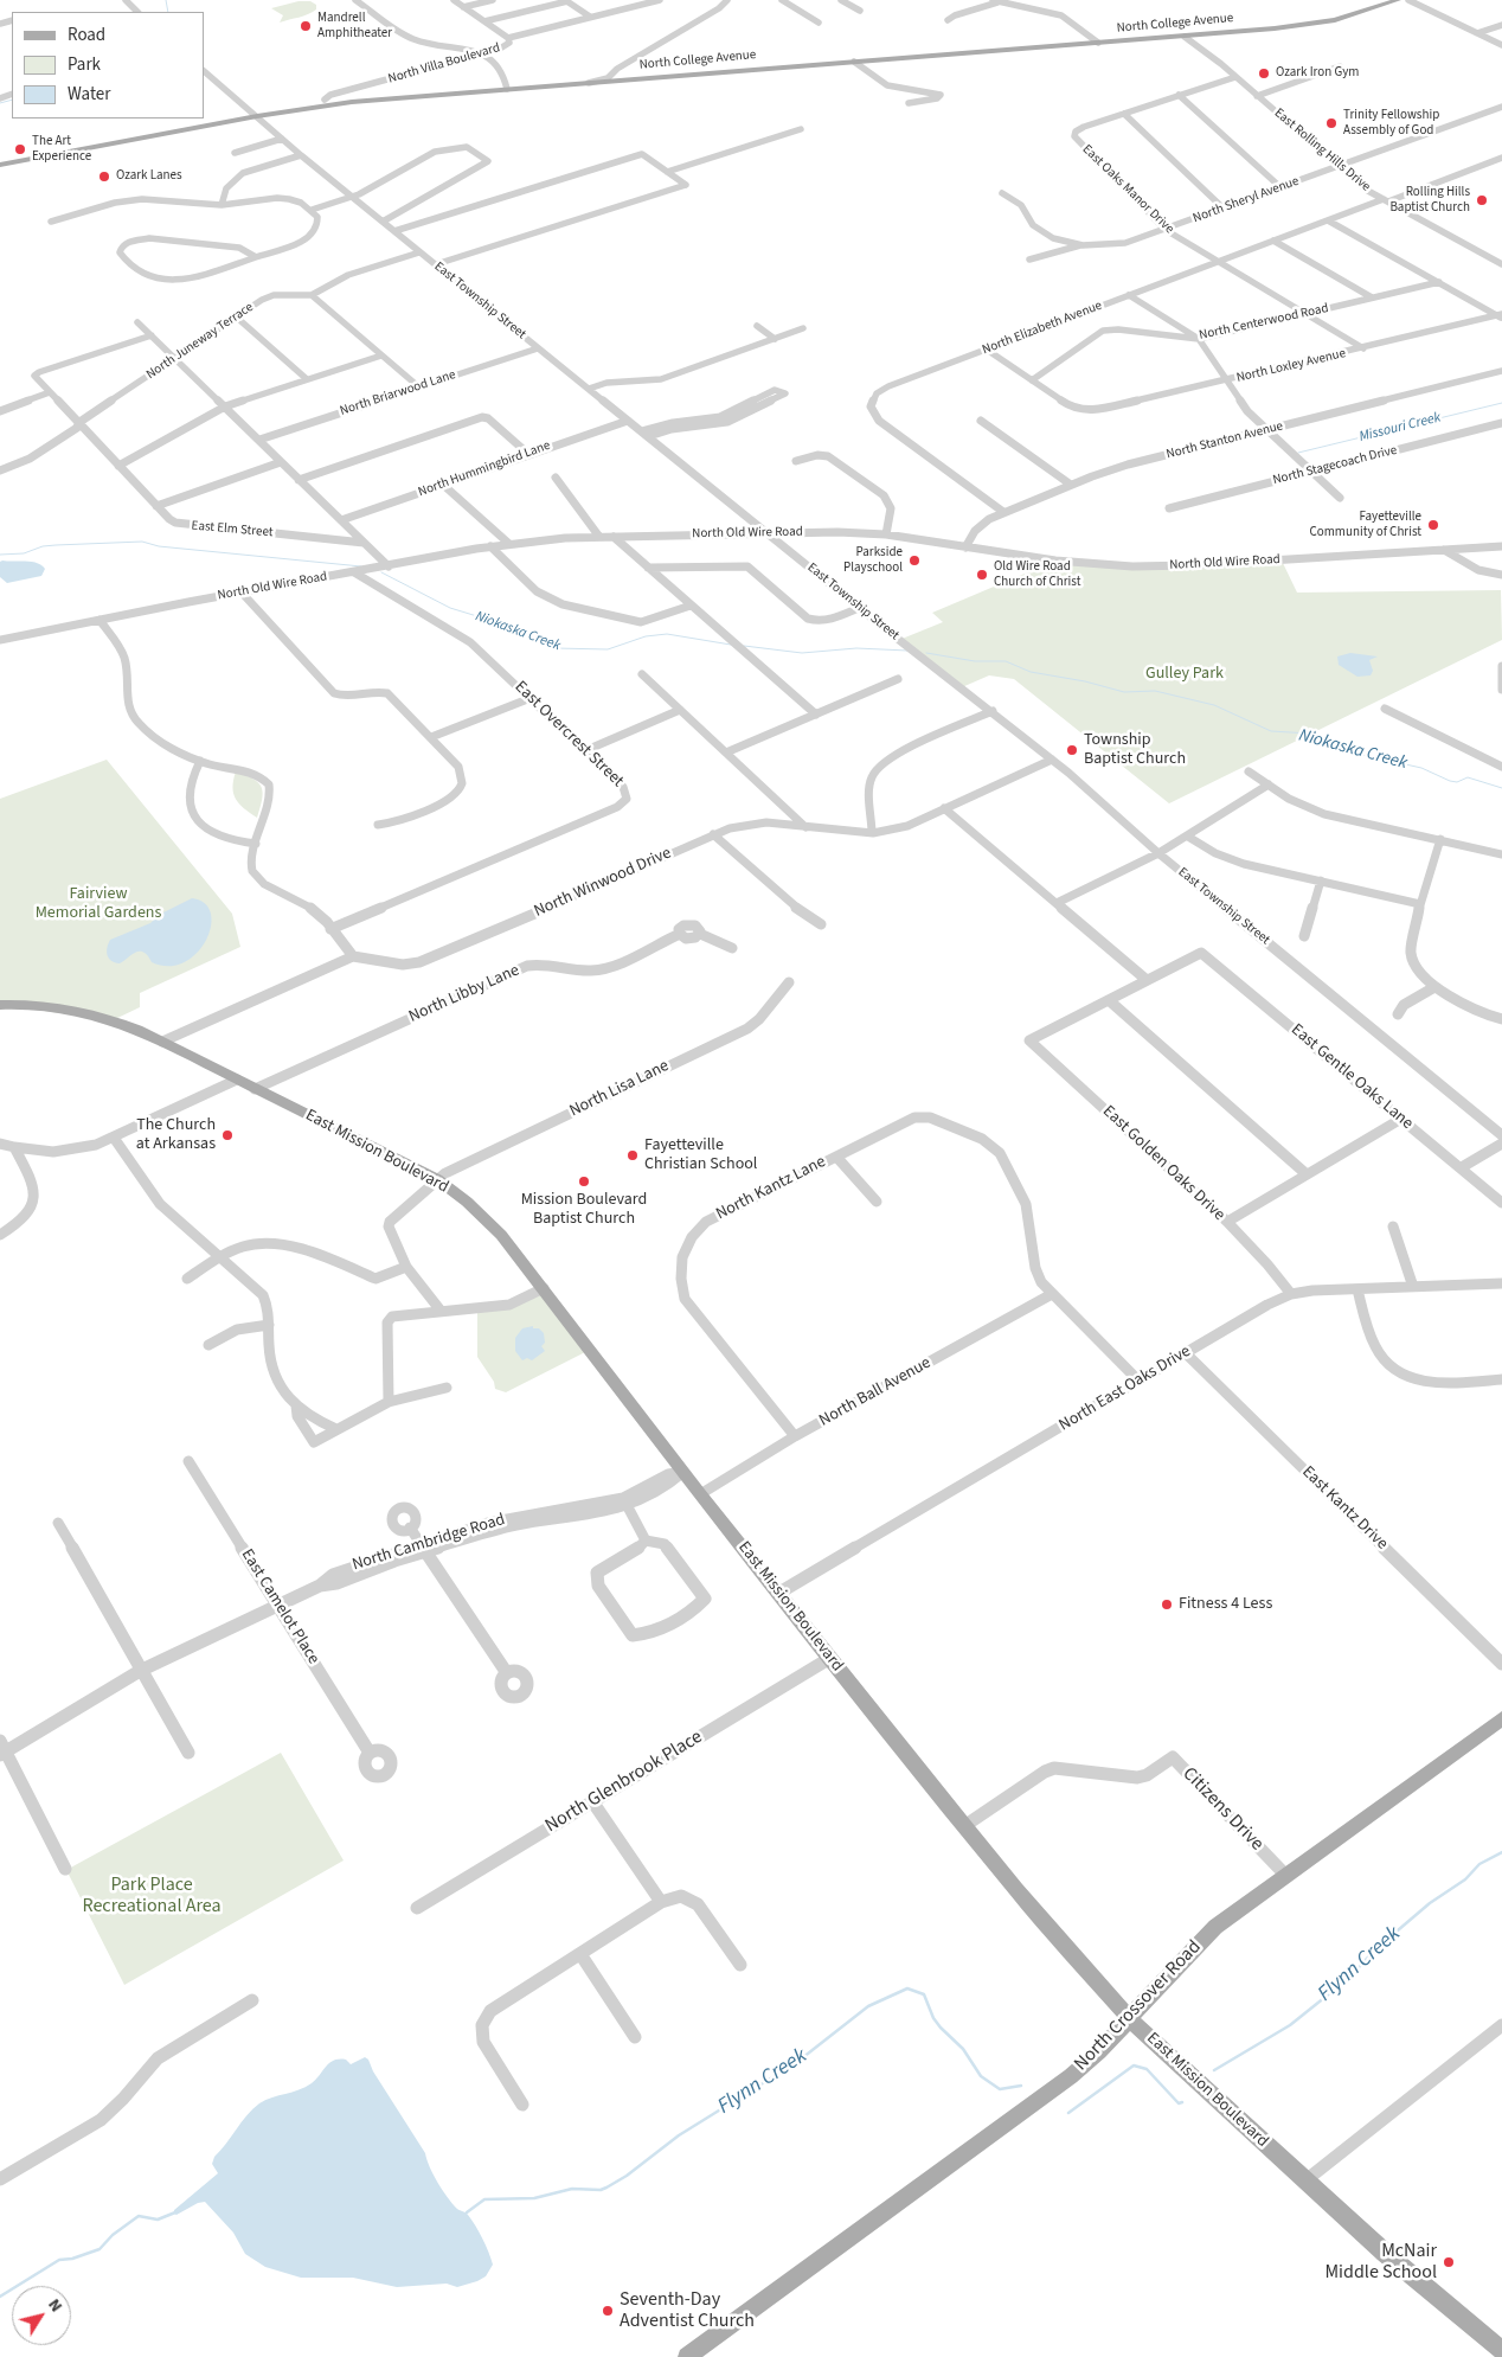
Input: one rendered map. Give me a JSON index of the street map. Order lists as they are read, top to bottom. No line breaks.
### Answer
{"streets":{"main road":["North College Avenue","East Mission Boulevard","North Crossover Road"],"street":["North Villa Boulevard","East Rolling Hills Drive","East Oaks Manor Drive","North Sheryl Avenue","East Township Street","North Centerwood Road","North Elizabeth Avenue","North Juneway Terrace","North Loxley Avenue","North Briarwood Lane","North Stanton Avenue","North Stagecoach Drive","North Hummingbird Lane","East Elm Street","North Old Wire Road","East Overcrest Street","North Winwood Drive","North Libby Lane","East Gentle Oaks Lane","North Lisa Lane","East Golden Oaks Drive","North Kantz Lane","North East Oaks Drive","North Ball Avenue","East Kantz Drive","North Cambridge Road","East Camelot Place","North Glenbrook Place","Citizens Drive"]},"crossings":[["North College Avenue","East Rolling Hills Drive"],["North College Avenue","East Township Street"],["East Rolling Hills Drive","East Oaks Manor Drive"],["East Rolling Hills Drive","North Sheryl Avenue"],["East Rolling Hills Drive","North Elizabeth Avenue"],["East Oaks Manor Drive","North Sheryl Avenue"],["East Oaks Manor Drive","North Centerwood Road"],["East Oaks Manor Drive","North Elizabeth Avenue"],["East Oaks Manor Drive","North Loxley Avenue"],["East Township Street","North Juneway Terrace"],["East Township Street","North Briarwood Lane"],["East Township Street","North Hummingbird Lane"],["East Township Street","North Old Wire Road"],["East Township Street","North Winwood Drive"],["North Elizabeth Avenue","North Stanton Avenue"],["North Juneway Terrace","East Elm Street"],["North Stanton Avenue","North Old Wire Road"],["North Old Wire Road","East Overcrest Street"],["North Libby Lane","East Mission Boulevard"],["North Lisa Lane","East Mission Boulevard"],["East Mission Boulevard","North East Oaks Drive"],["East Mission Boulevard","North Ball Avenue"],["East Mission Boulevard","North Cambridge Road"],["East Mission Boulevard","North Glenbrook Place"],["East Mission Boulevard","Citizens Drive"],["East Mission Boulevard","North Crossover Road"],["East Golden Oaks Drive","North East Oaks Drive"],["North Kantz Lane","North Ball Avenue"],["North East Oaks Drive","East Kantz Drive"],["North Cambridge Road","East Camelot Place"],["Citizens Drive","North Crossover Road"]],"water":["Missouri Creek","Niokaska Creek","Flynn Creek"],"parks":["Gulley Park","Fairview Memorial Gardens","Park Place Recreational Area"],"places":["Mandrell Amphitheater","Ozark Iron Gym","Trinity Fellowship Assembly of God","The Art Experience","Ozark Lanes","Rolling Hills Baptist Church","Fayetteville Community of Christ","Parkside Playschool","Old Wire Road Church of Christ","Township Baptist Church","The Church at Arkansas","Fayetteville Christian School","Mission Boulevard Baptist Church","Fitness 4 Less","McNair Middle School","Seventh-Day Adventist Church"],"legend":["Road","Park","Water"],"north":"top right"}
